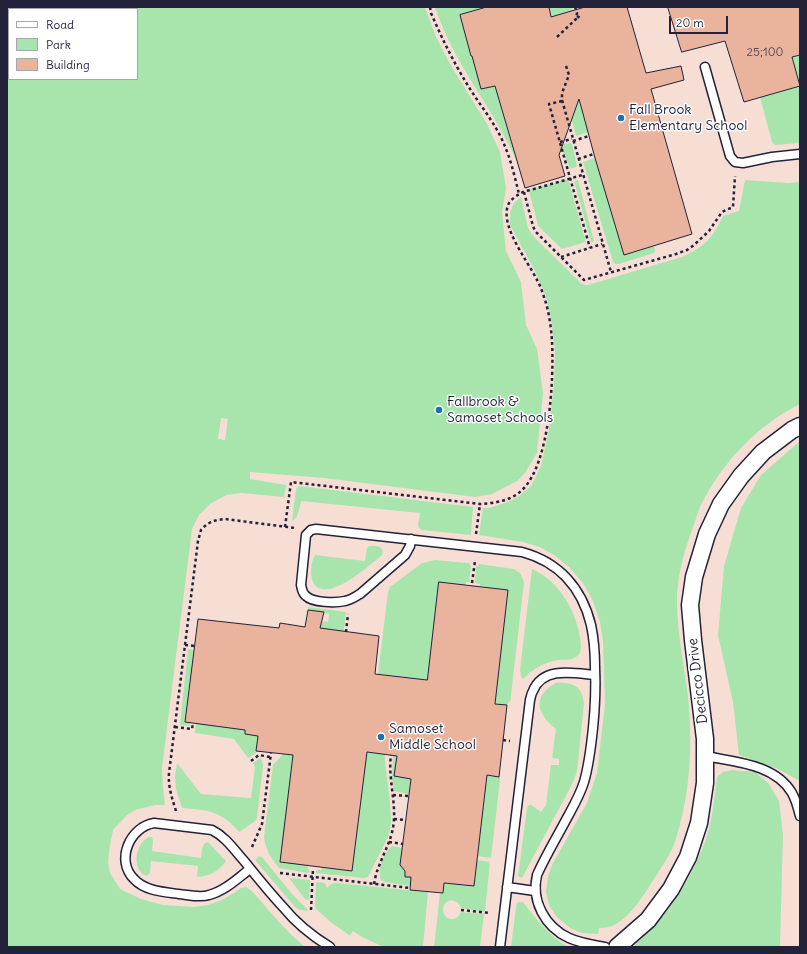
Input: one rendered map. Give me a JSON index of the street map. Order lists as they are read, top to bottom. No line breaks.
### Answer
{"streets":{"street":["Decicco Drive"]},"places":["Fall Brook Elementary School","Fallbrook & Samoset Schools","Samoset Middle School"],"house_numbers":["25;100"],"legend":["Road","Park","Building"],"scale_bar":"20 m"}
